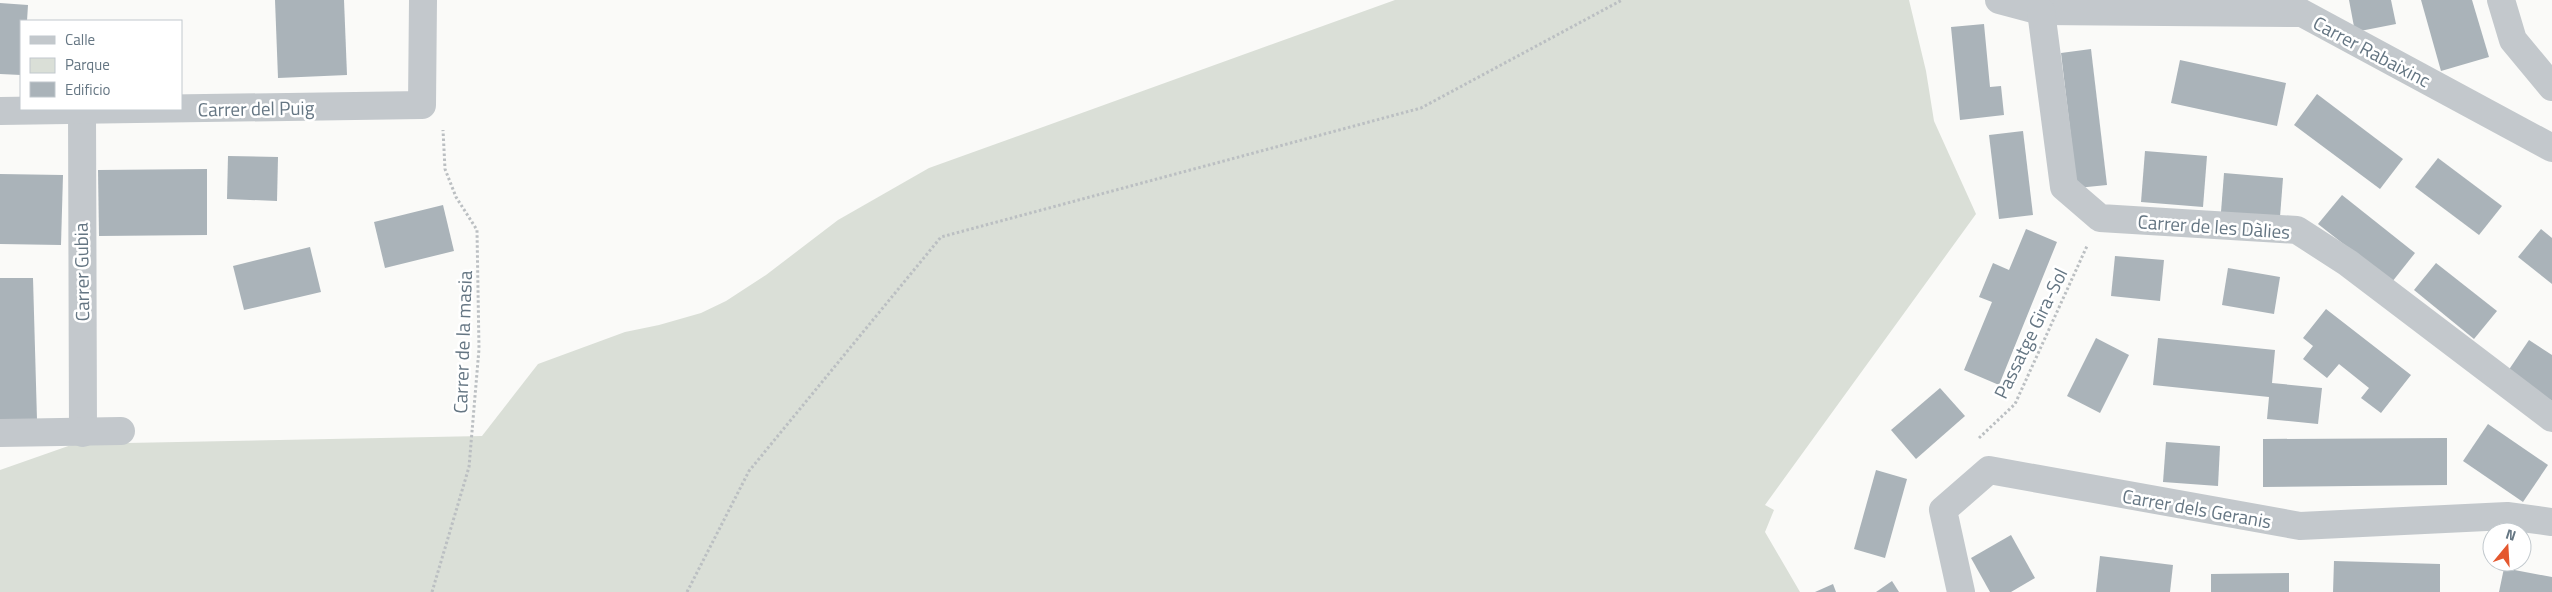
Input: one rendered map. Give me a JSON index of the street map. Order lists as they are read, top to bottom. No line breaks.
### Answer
{"streets":{"street":["Carrer Rabaixinc","Carrer del Puig","Carrer de les Dàlies","Carrer Gubia","Carrer dels Geranis"],"path":["Passatge Gira-Sol","Carrer de la masia"]},"crossings":[["Carrer del Puig","Carrer Gubia"],["Carrer del Puig","Carrer de la masia"],["Carrer de les Dàlies","Passatge Gira-Sol"],["Passatge Gira-Sol","Carrer dels Geranis"]],"legend":["Calle","Parque","Edificio"],"north":"top"}
